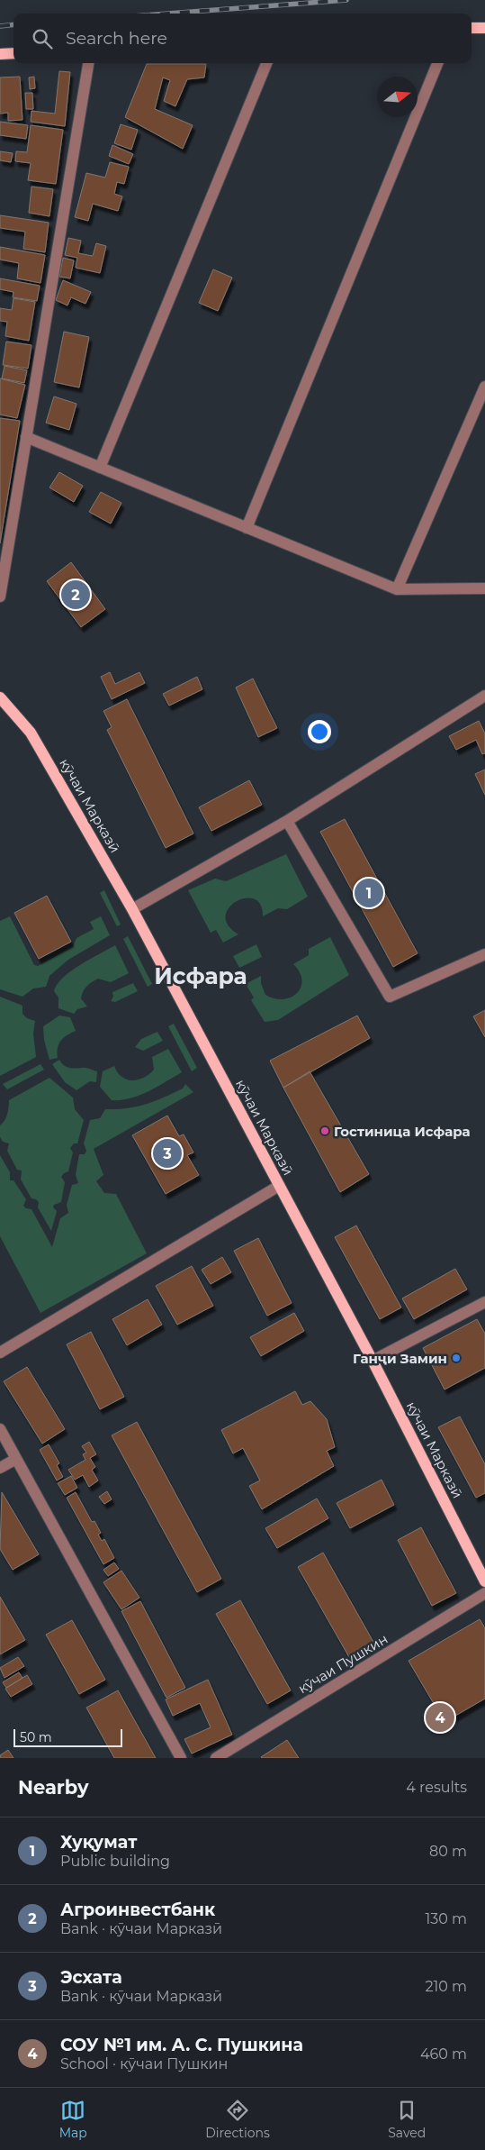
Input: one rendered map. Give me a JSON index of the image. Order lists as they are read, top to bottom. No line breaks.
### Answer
{"streets":{"main road":["кӯчаи Марказӣ"],"street":["кӯчаи Пушкин"]},"districts":["Исфара"],"places":["Гостиница Исфара","Ганҷи Замин"],"scale_bar":"50 m","north":"right","page":{"search":"Search here","pins":["2","1","3","4"],"scale":"50 m","heading":["Nearby","4 results"],"list":[{"mark":"1","name":"Хуқумат","note":"Public building","value":"80 m"},{"mark":"2","name":"Агроинвестбанк","note":"Bank · кӯчаи Марказӣ","value":"130 m"},{"mark":"3","name":"Эсхата","note":"Bank · кӯчаи Марказӣ","value":"210 m"},{"mark":"4","name":"СОУ №1 им. А. С. Пушкина","note":"School · кӯчаи Пушкин","value":"460 m"}],"nav":["Map","Directions","Saved"]}}
